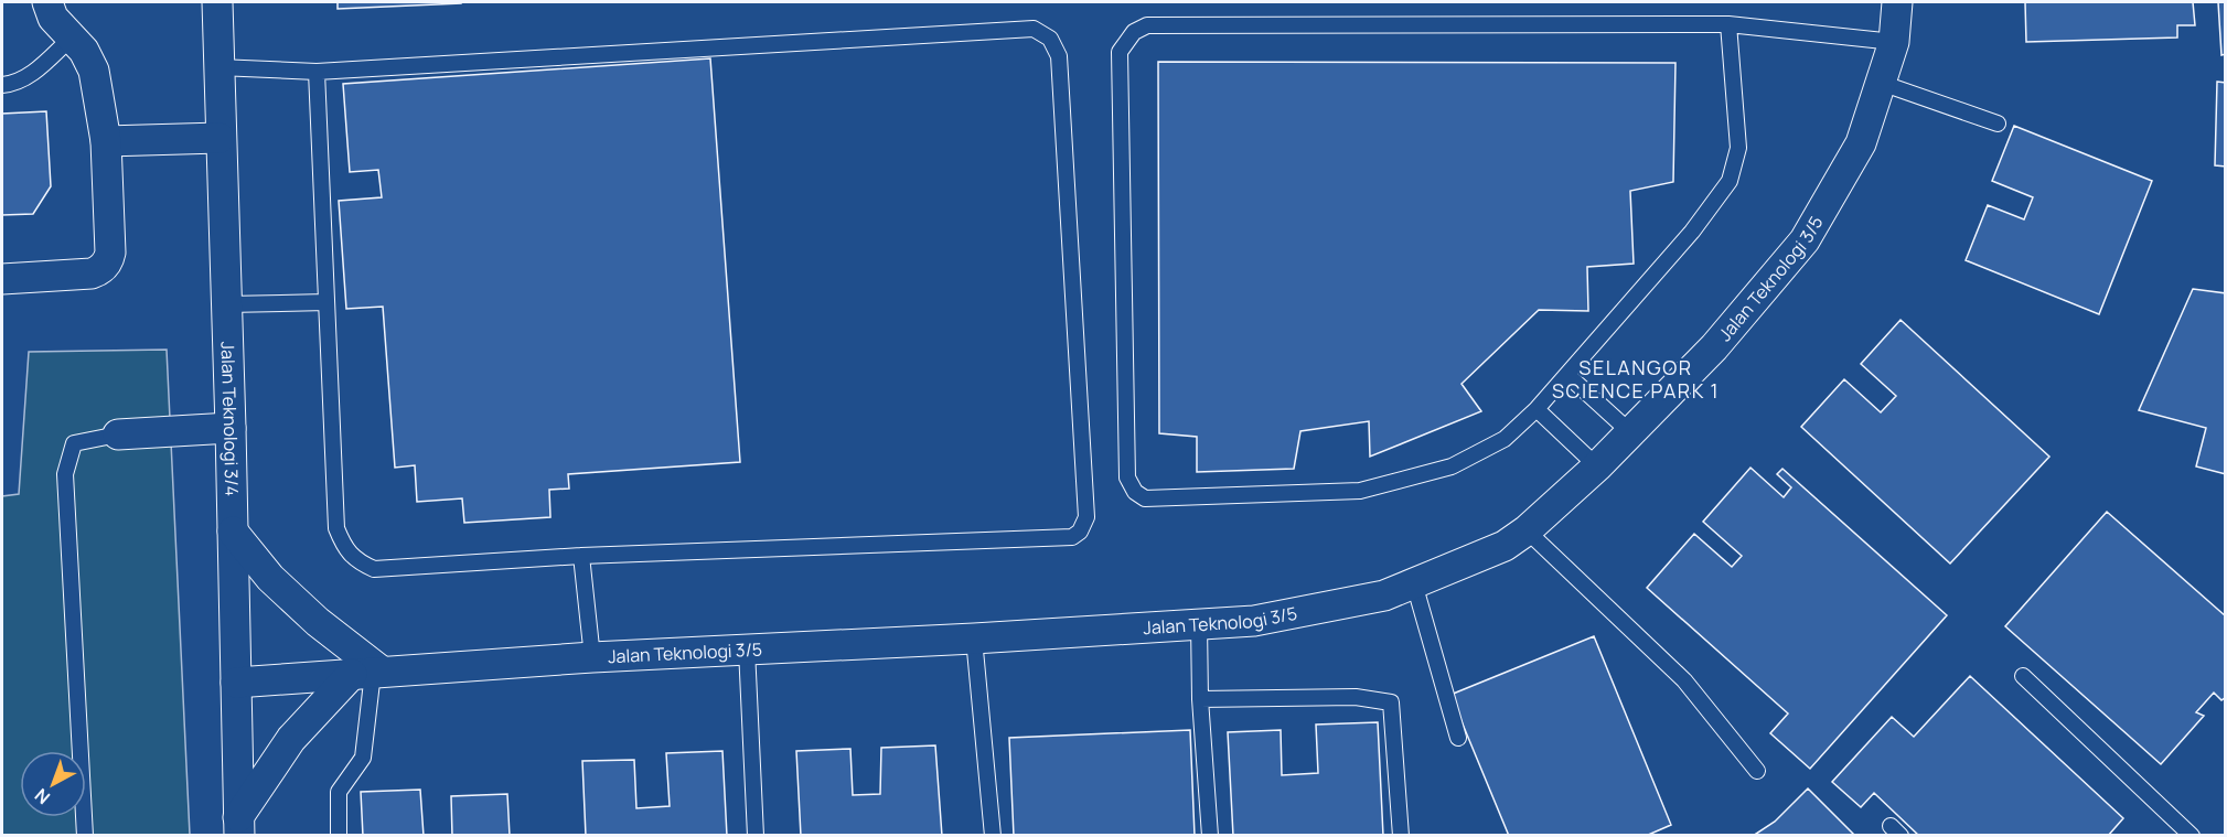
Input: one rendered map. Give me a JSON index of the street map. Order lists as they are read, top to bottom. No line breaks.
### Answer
{"streets":{"street":["Jalan Teknologi 3/5","Jalan Teknologi 3/4"]},"crossings":[["Jalan Teknologi 3/5","Jalan Teknologi 3/4"]],"districts":["SELANGOR SCIENCE PARK 1"],"north":"bottom left"}
